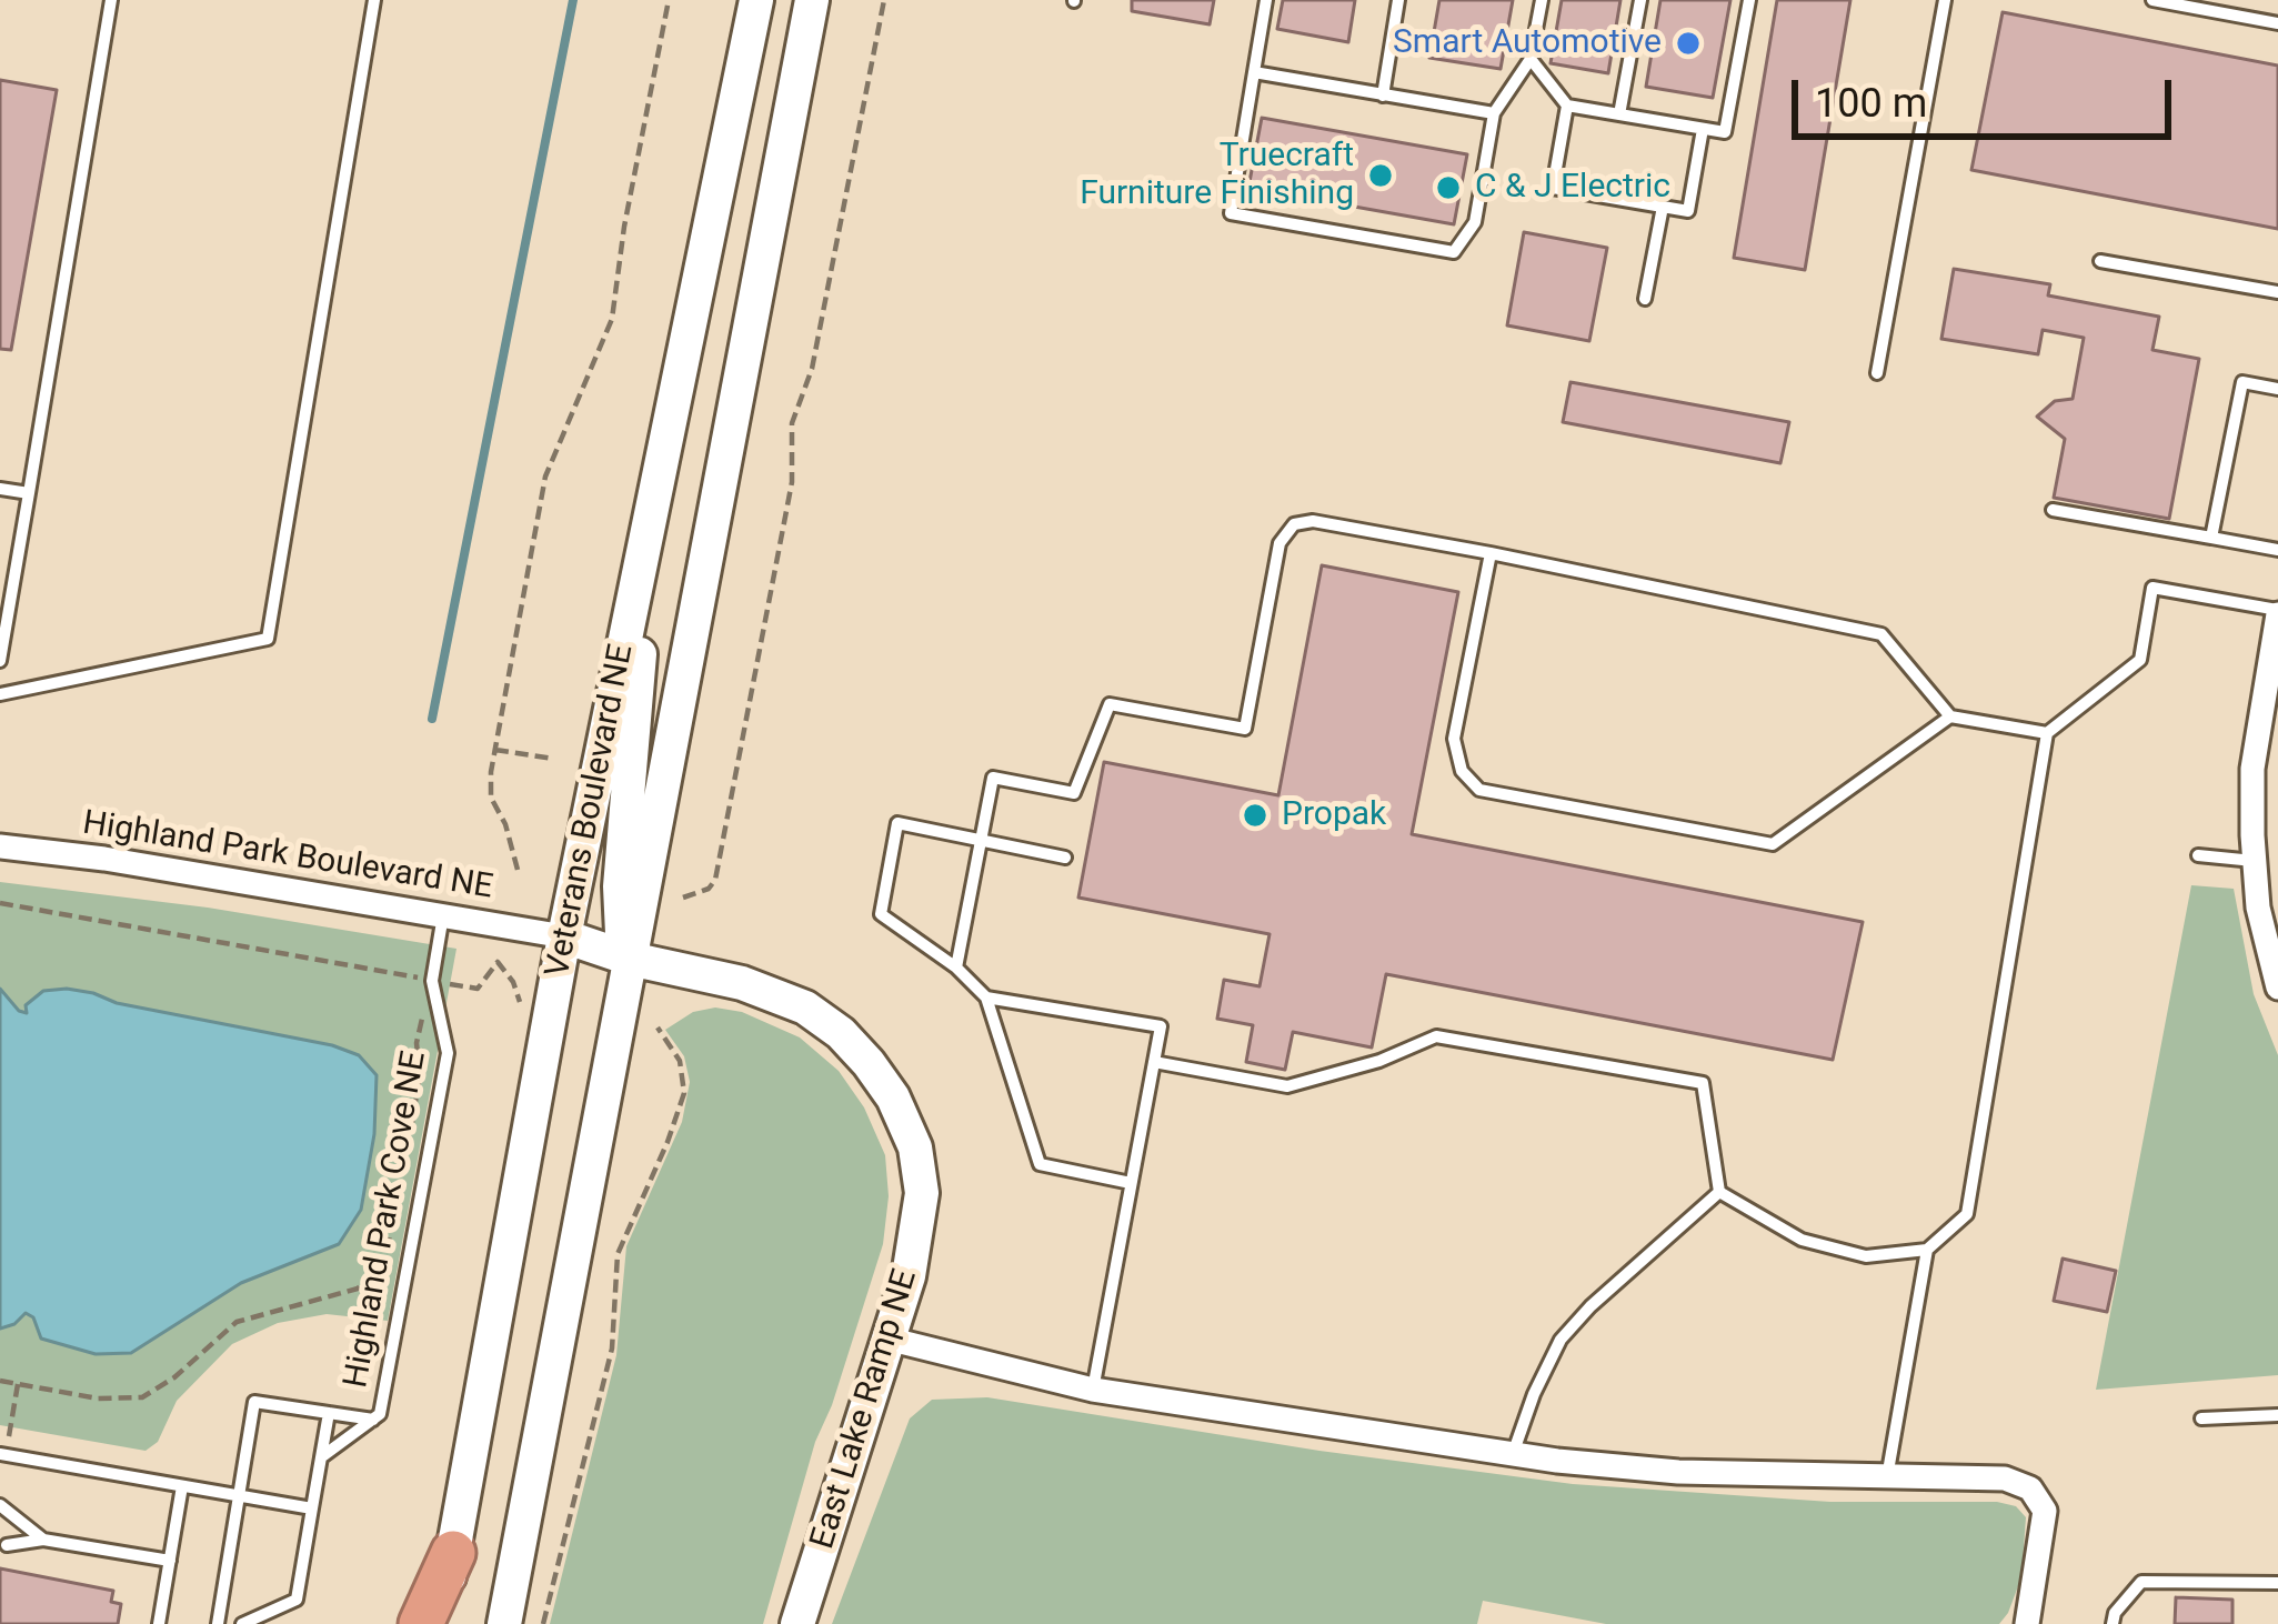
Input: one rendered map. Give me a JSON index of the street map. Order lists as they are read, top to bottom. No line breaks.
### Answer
{"streets":{"main road":["Veterans Boulevard NE","East Lake Ramp NE"],"street":["Highland Park Boulevard NE"],"lane":["Highland Park Cove NE"]},"crossings":[["Veterans Boulevard NE","Highland Park Boulevard NE"],["Veterans Boulevard NE","East Lake Ramp NE"],["Highland Park Boulevard NE","Highland Park Cove NE"],["Highland Park Boulevard NE","East Lake Ramp NE"]],"places":["Smart Automotive","Truecraft Furniture Finishing","C & J Electric","Propak"],"scale_bar":"100 m"}
